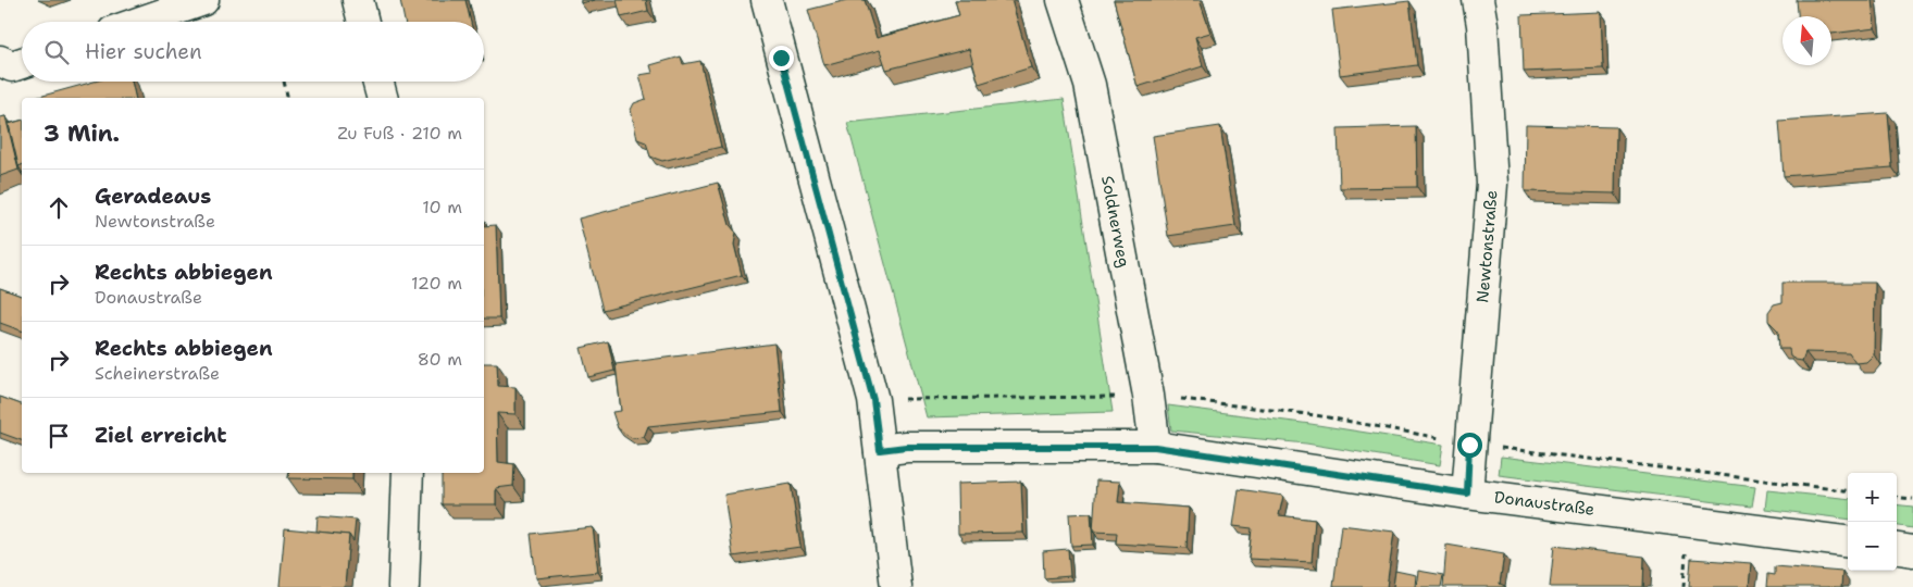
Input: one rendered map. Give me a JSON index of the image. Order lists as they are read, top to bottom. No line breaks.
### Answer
{"streets":{"street":["Soldnerweg","Newtonstraße","Donaustraße"]},"crossings":[["Soldnerweg","Donaustraße"],["Newtonstraße","Donaustraße"]],"north":"top","page":{"search":"Hier suchen","heading":["3 Min.","Zu Fuß · 210 m"],"list":[["Geradeaus","Newtonstraße","10 m"],["Rechts abbiegen","Donaustraße","120 m"],["Rechts abbiegen","Scheinerstraße","80 m"],"Ziel erreicht"],"map_buttons":["+","−"]}}
